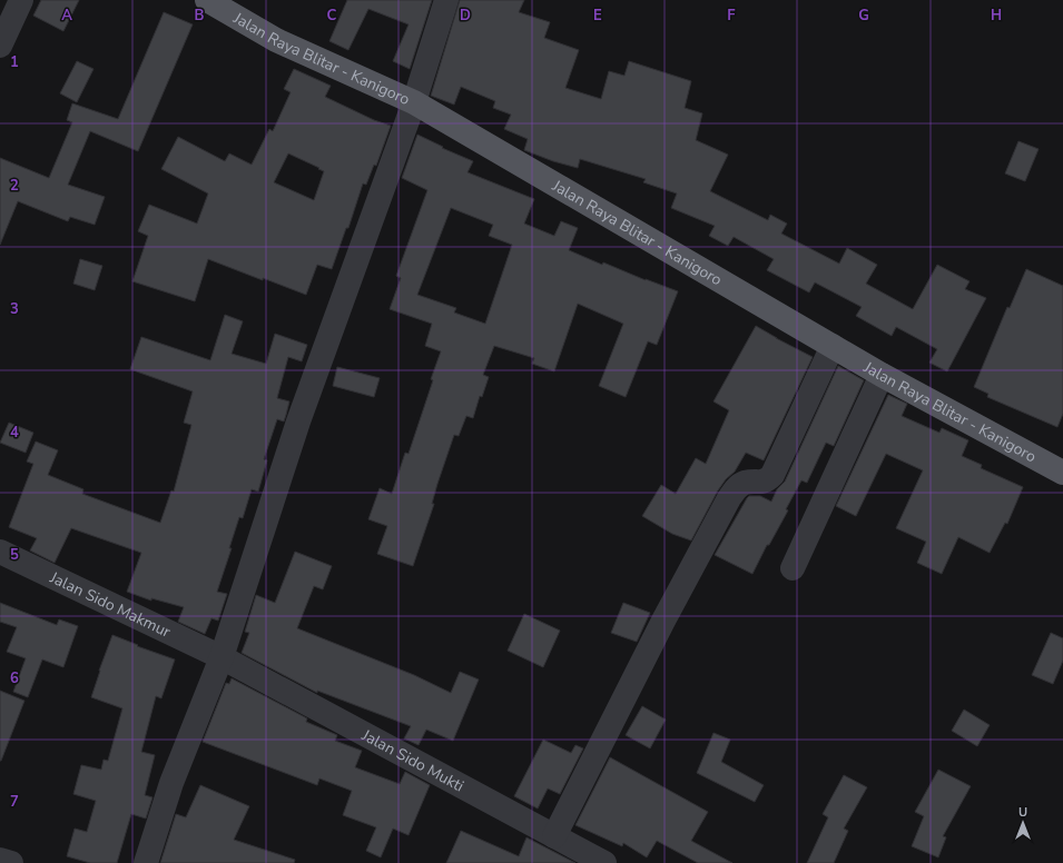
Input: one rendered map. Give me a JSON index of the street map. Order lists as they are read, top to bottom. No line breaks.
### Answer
{"streets":{"main road":["Jalan Raya Blitar - Kanigoro"],"street":["Jalan Sido Makmur","Jalan Sido Mukti"]},"crossings":[["Jalan Sido Makmur","Jalan Sido Mukti"]],"north":"top","grid":{"columns":["A","B","C","D","E","F","G","H"],"rows":["1","2","3","4","5","6","7"]}}
